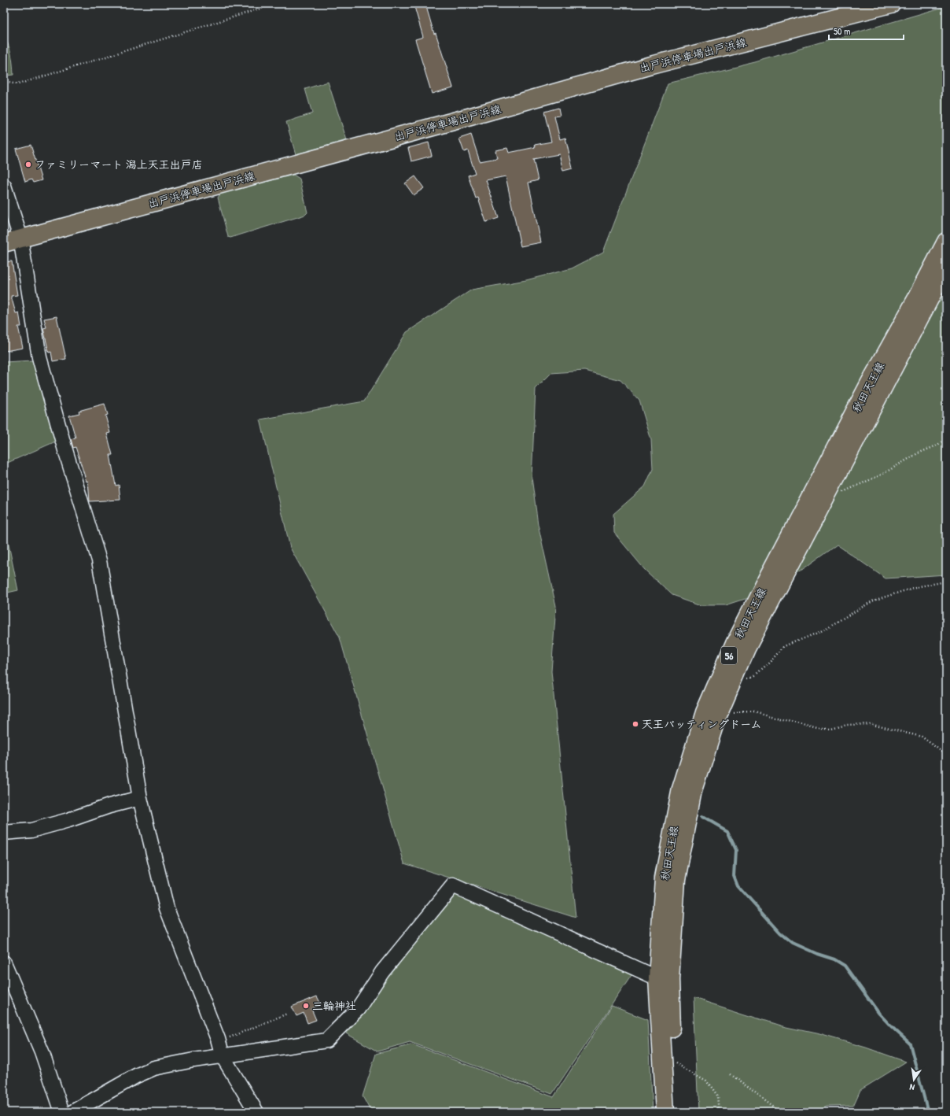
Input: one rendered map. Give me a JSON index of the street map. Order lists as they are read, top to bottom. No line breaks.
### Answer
{"streets":{"main road":["出戸浜停車場出戸浜線","秋田天王線","56"]},"places":["ファミリーマート 潟上天王出戸店","天王バッティングドーム","三輪神社"],"scale_bar":"50 m","north":"bottom"}
